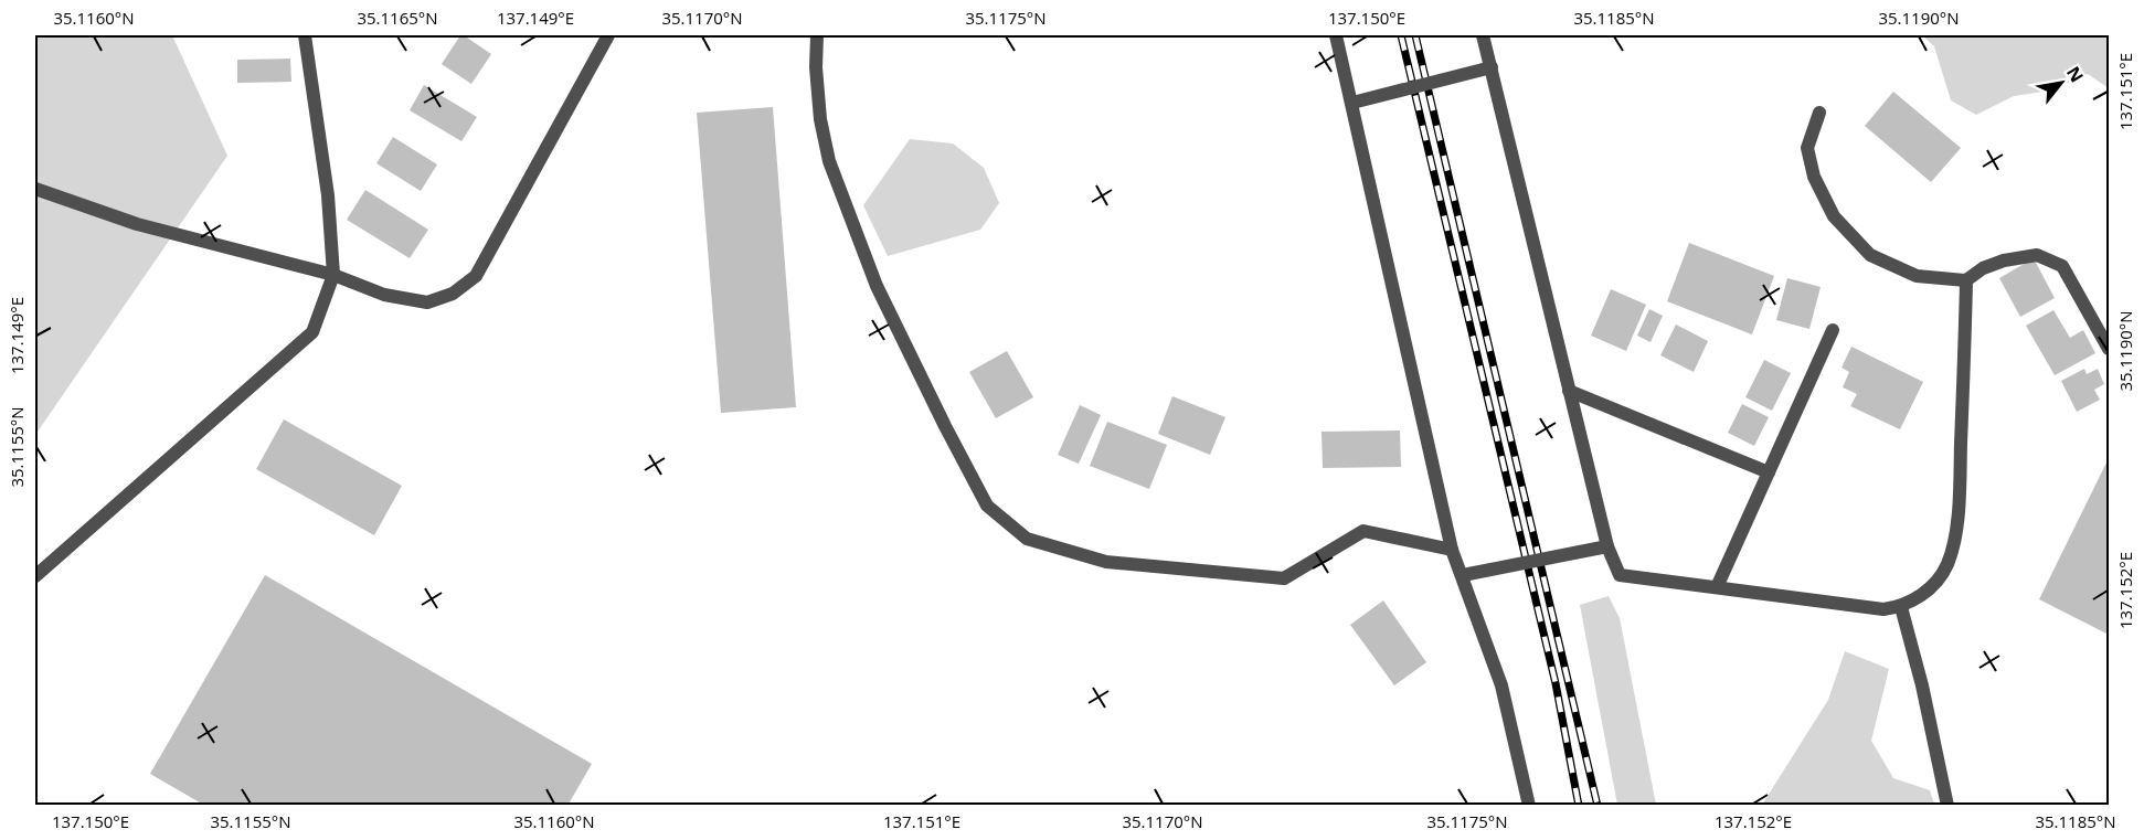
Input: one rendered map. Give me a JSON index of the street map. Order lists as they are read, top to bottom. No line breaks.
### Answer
{"north":"top right","coordinates":["35.1160°N","35.1165°N","137.149°E","35.1170°N","35.1175°N","137.150°E","35.1185°N","35.1190°N","137.151°E","35.1155°N","137.152°E"]}
